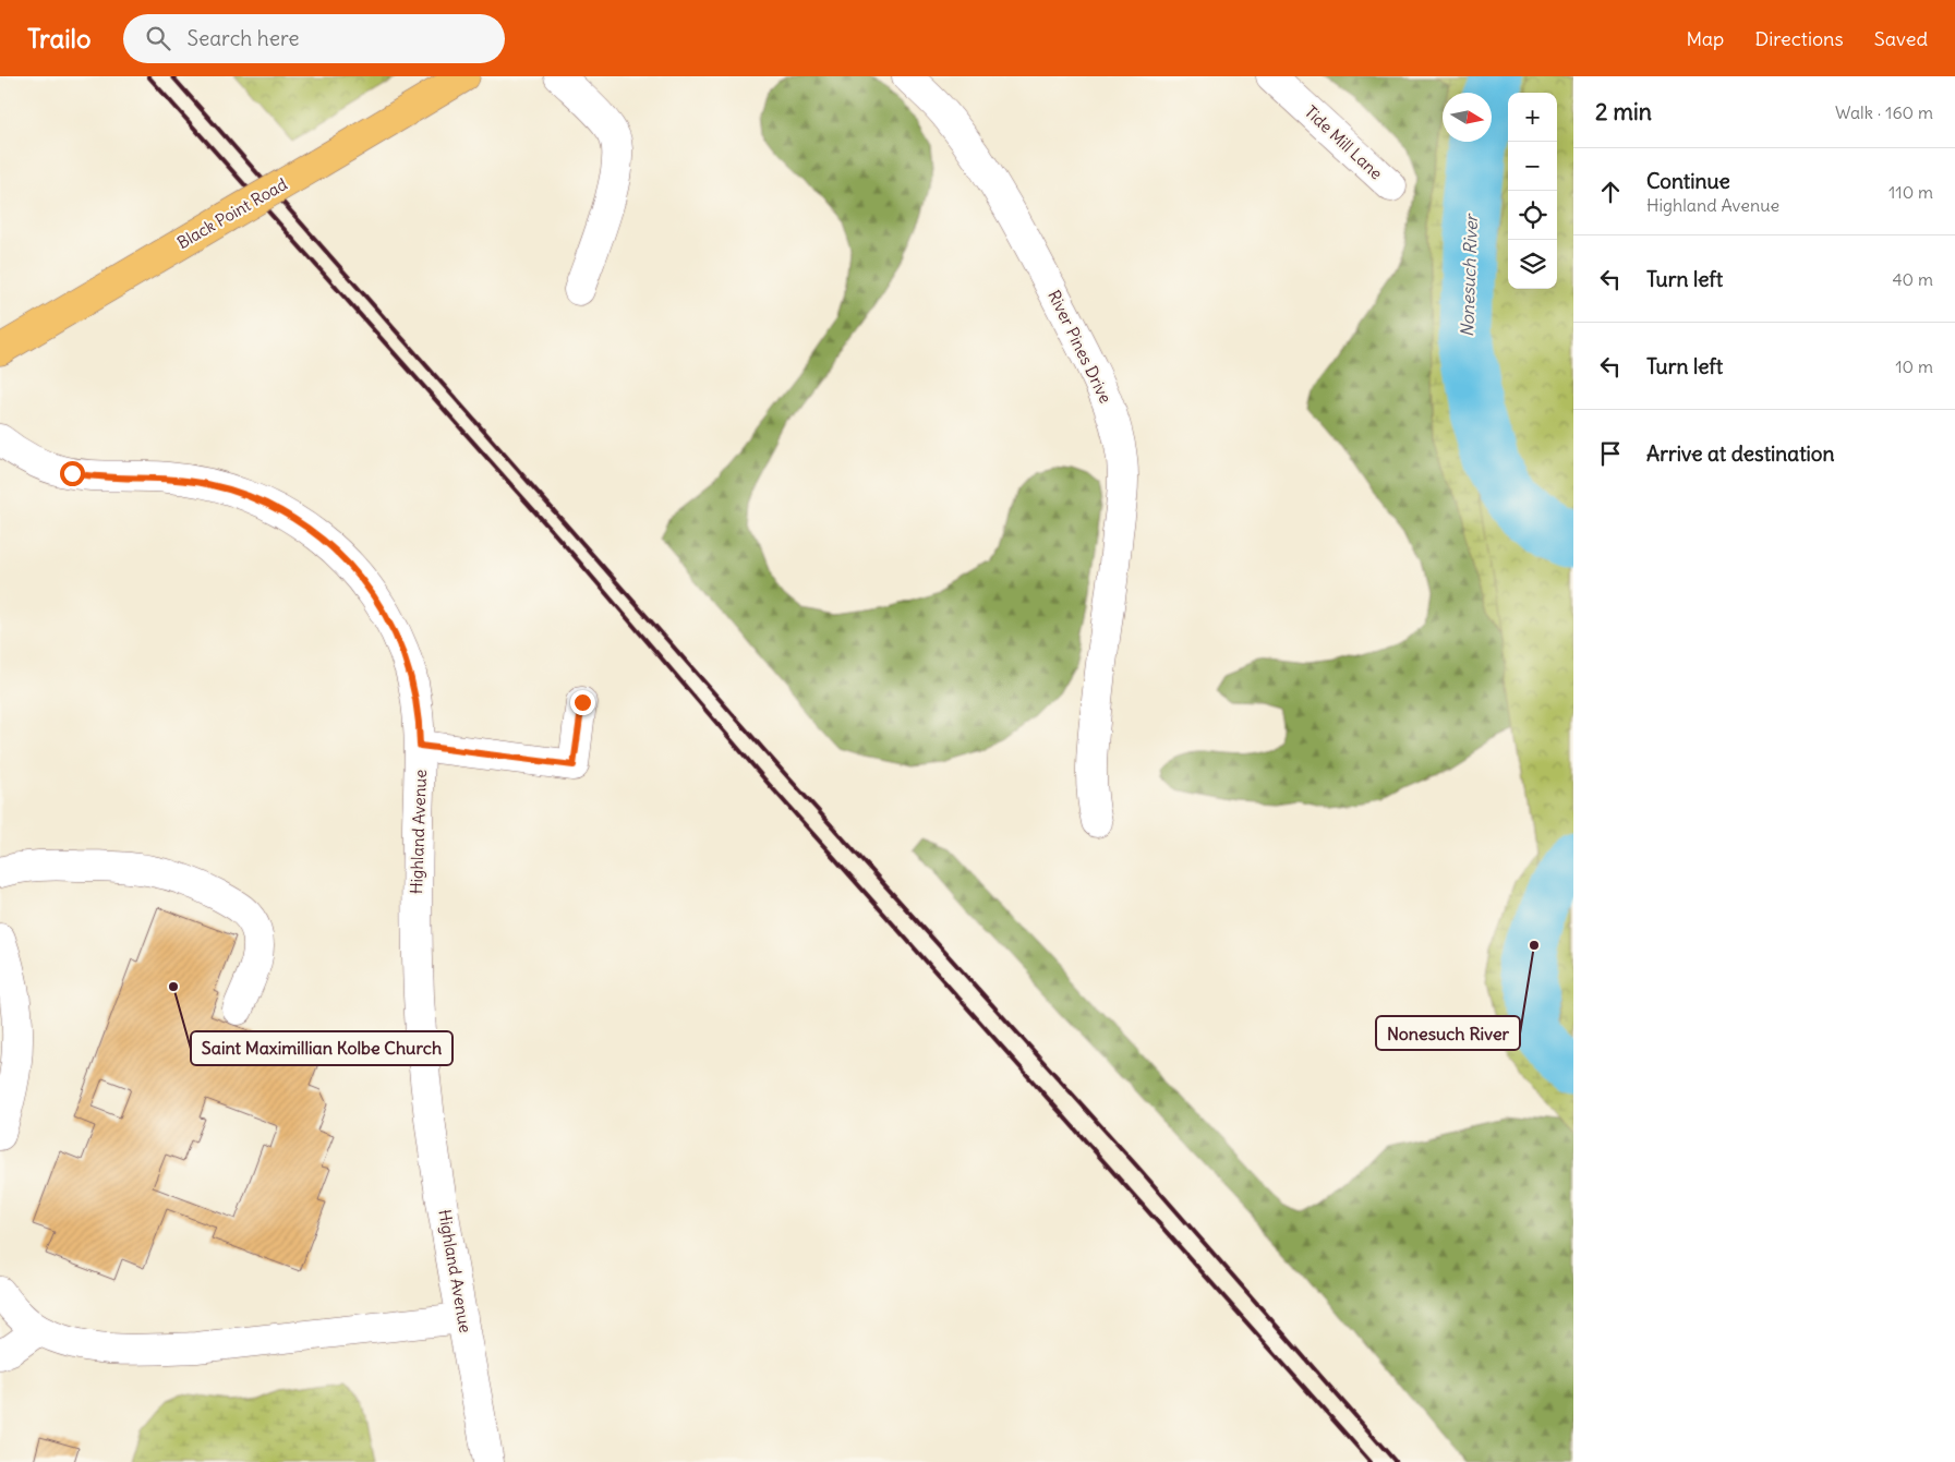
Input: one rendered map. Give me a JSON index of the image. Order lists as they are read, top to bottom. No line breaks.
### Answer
{"streets":{"main road":["Black Point Road"],"street":["Tide Mill Lane","River Pines Drive","Highland Avenue"]},"water":["Nonesuch River"],"places":["Nonesuch River","Saint Maximillian Kolbe Church"],"north":"right","page":{"header":"Trailo","search":"Search here","nav":["Map","Directions","Saved"],"heading":["2 min","Walk · 160 m"],"map_buttons":["+","−"],"list":[["Continue","Highland Avenue","110 m"],["Turn left","40 m"],["Turn left","10 m"],"Arrive at destination"]}}
